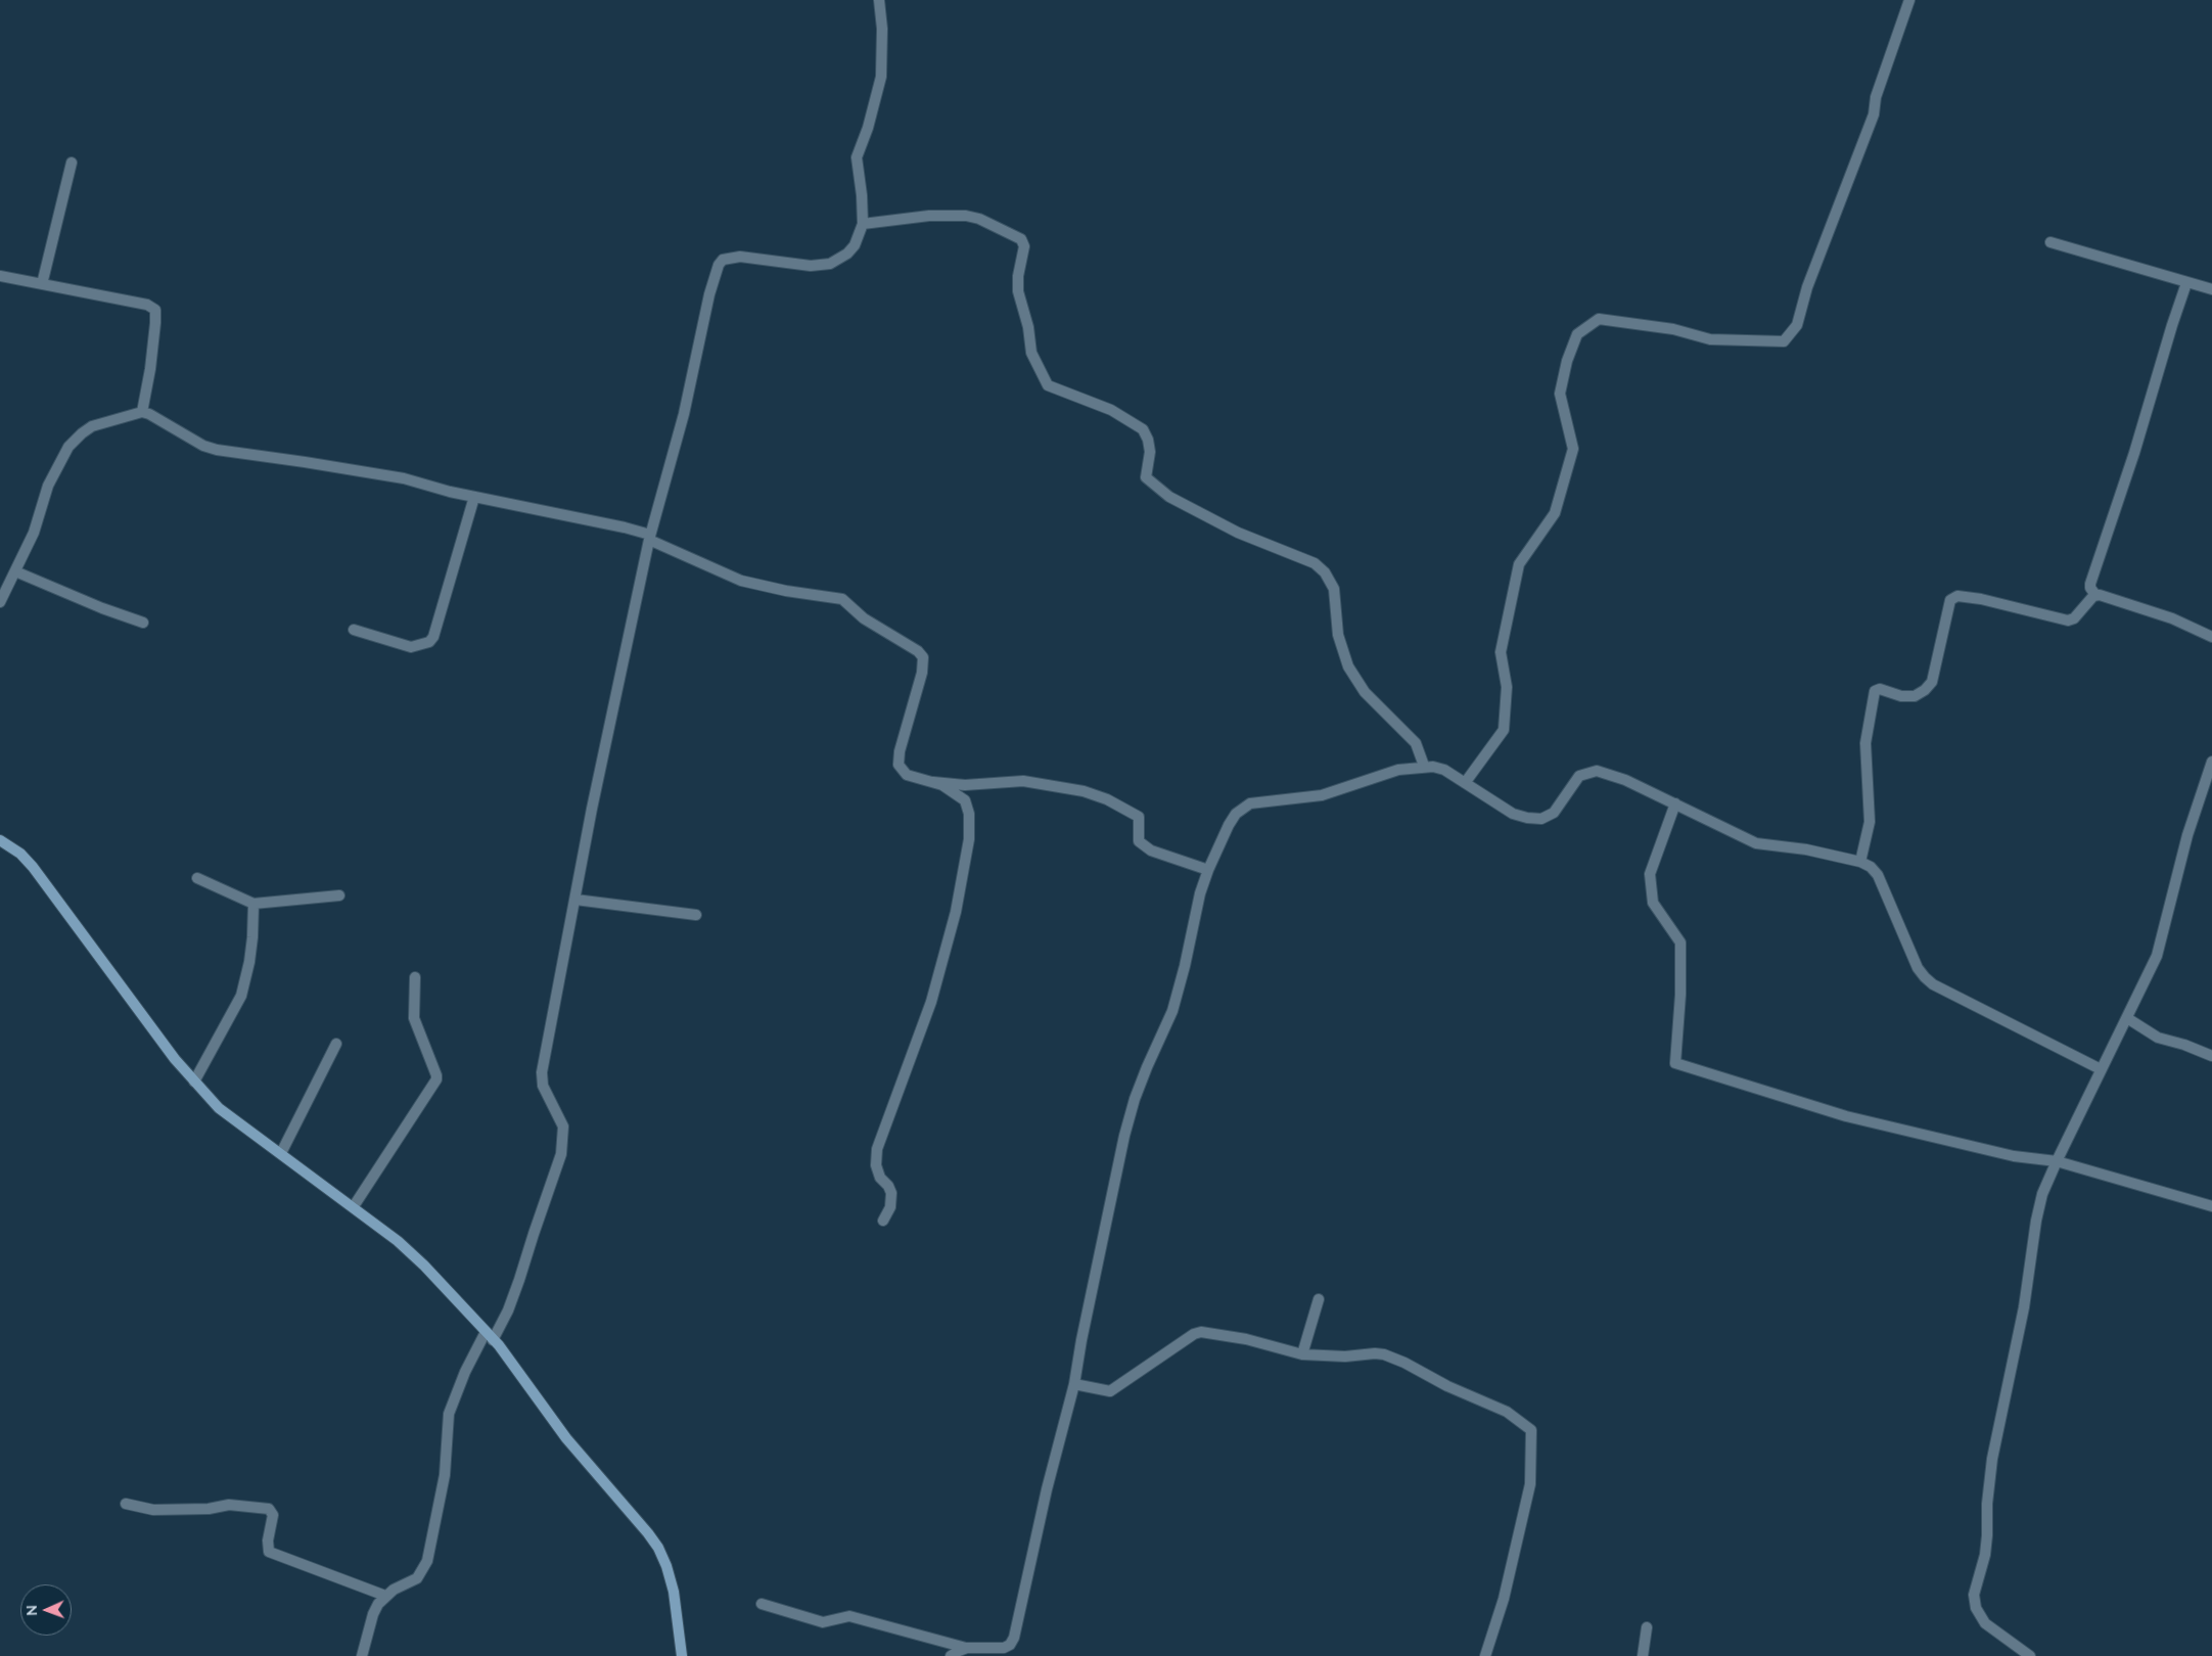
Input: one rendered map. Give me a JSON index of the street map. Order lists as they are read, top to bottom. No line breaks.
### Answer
{"north":"left"}
